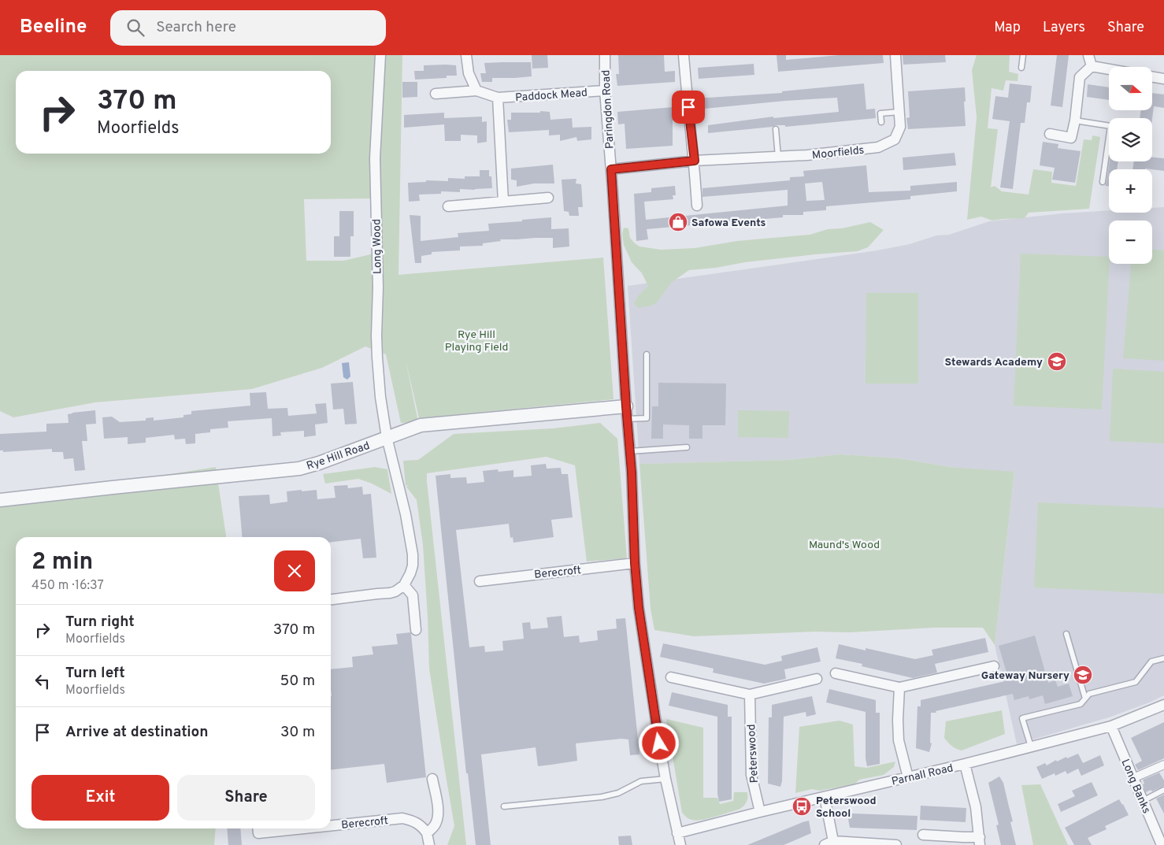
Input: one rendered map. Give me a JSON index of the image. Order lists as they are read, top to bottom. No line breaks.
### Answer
{"streets":{"street":["Paddock Mead","Paringdon Road","Moorfields","Long Wood","Rye Hill Road","Berecroft","Peterswood","Parnall Road","Long Banks"]},"crossings":[["Paddock Mead","Paringdon Road"],["Paringdon Road","Moorfields"],["Paringdon Road","Rye Hill Road"],["Paringdon Road","Berecroft"],["Paringdon Road","Parnall Road"],["Long Wood","Rye Hill Road"],["Peterswood","Parnall Road"],["Parnall Road","Long Banks"]],"parks":["Rye Hill Playing Field","Maund's Wood"],"places":{"shop":["Safowa Events"],"school or university":["Stewards Academy","Gateway Nursery"],"bus stop":["Peterswood School"]},"north":"right","page":{"header":"Beeline","search":"Search here","nav":["Map","Layers","Share"],"map_buttons":["+","−"],"turn":["370 m","Moorfields"],"heading":["2 min","450 m · 16:37"],"list":[{"name":"Turn right","note":"Moorfields","value":"370 m"},{"name":"Turn left","note":"Moorfields","value":"50 m"},{"name":"Arrive at destination","value":"30 m"}],"buttons":["Exit","Share"]}}
